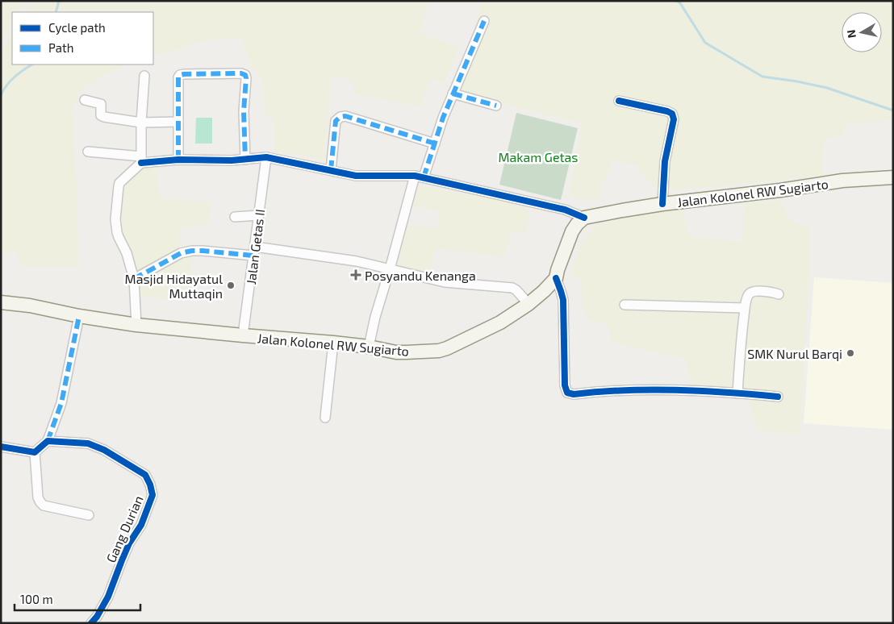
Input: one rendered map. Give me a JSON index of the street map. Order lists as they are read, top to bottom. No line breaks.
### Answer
{"streets":{"main road":["Jalan Kolonel RW Sugiarto"],"street":["Jalan Getas II","Gang Durian"]},"crossings":[["Jalan Kolonel RW Sugiarto","Jalan Getas II"]],"parks":["Makam Getas"],"places":{"health":["Posyandu Kenanga"],"other":["Masjid Hidayatul Muttaqin","SMK Nurul Barqi"]},"legend":["Cycle path","Path"],"scale_bar":"100 m","north":"left"}
